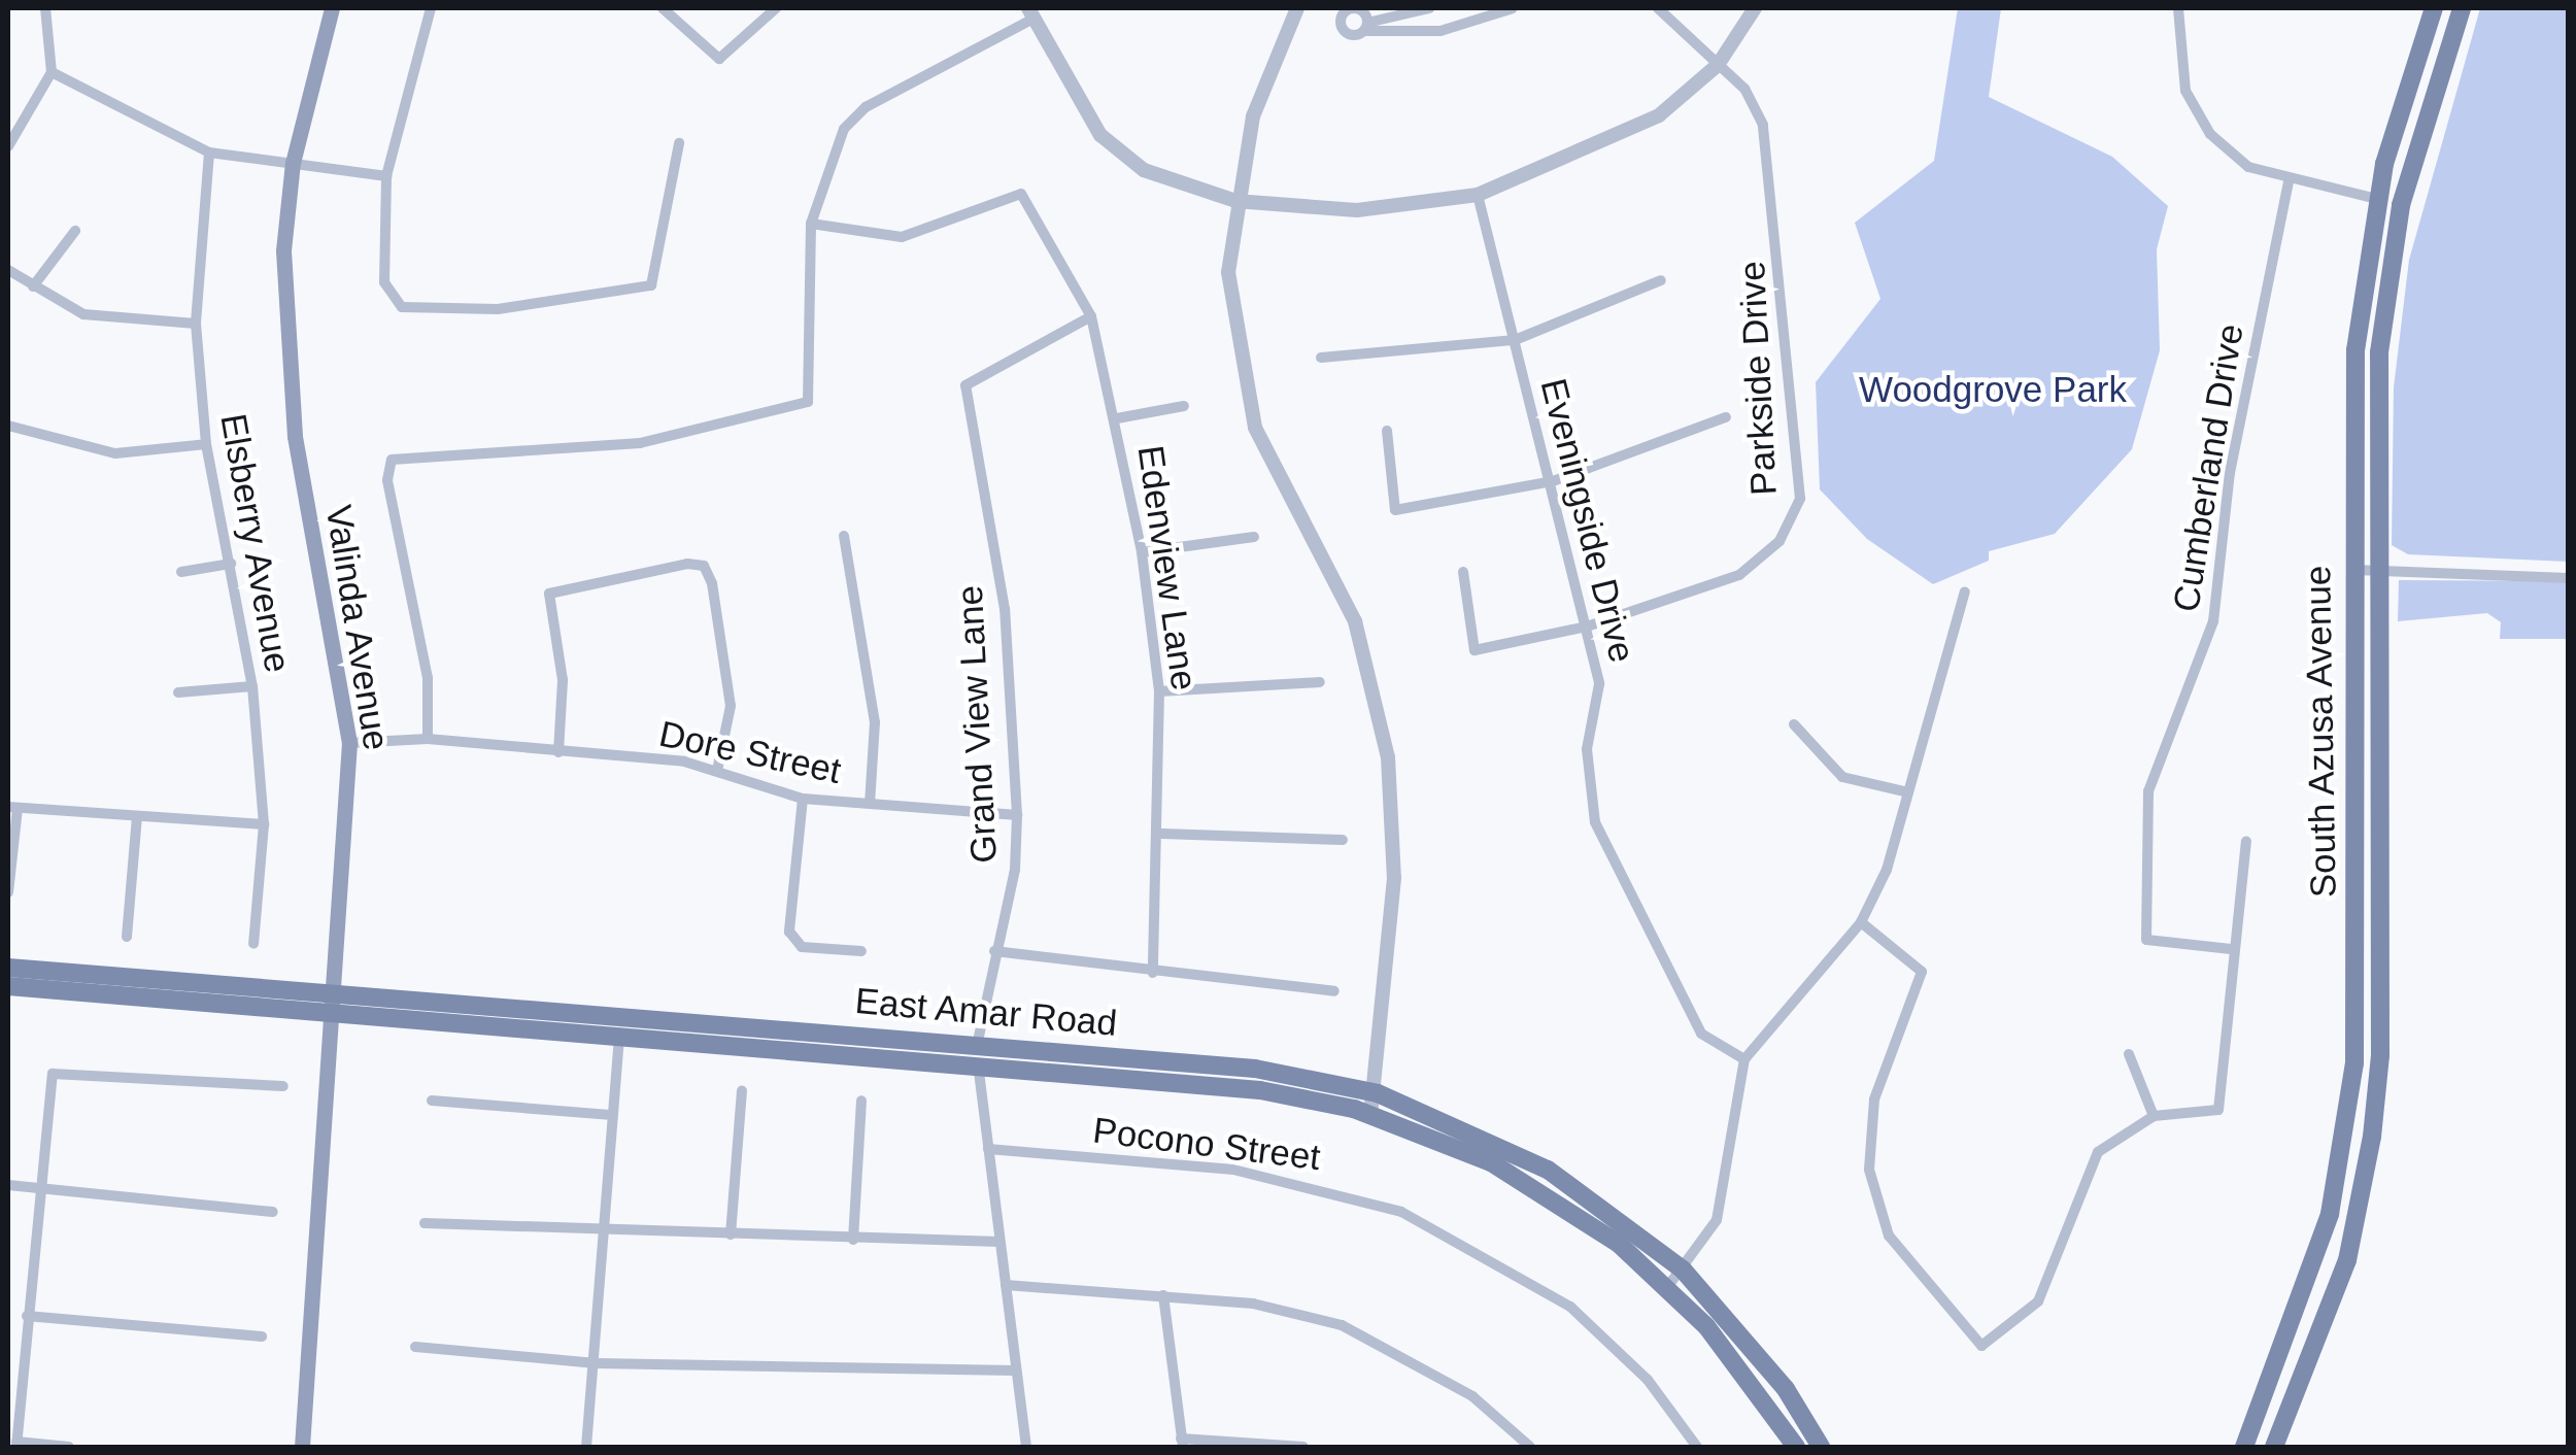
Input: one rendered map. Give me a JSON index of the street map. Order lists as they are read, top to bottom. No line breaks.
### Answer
{"streets":{"main road":["Valinda Avenue","South Azusa Avenue","East Amar Road"],"street":["Parkside Drive","Cumberland Drive","Eveningside Drive","Elsberry Avenue","Edenview Lane","Grand View Lane","Dore Street","Pocono Street"]},"crossings":[["Parkside Drive","Eveningside Drive"],["Edenview Lane","Grand View Lane"],["Valinda Avenue","Dore Street"],["Valinda Avenue","East Amar Road"],["Grand View Lane","Dore Street"],["Grand View Lane","East Amar Road"],["Grand View Lane","Pocono Street"]],"parks":["Woodgrove Park"]}
